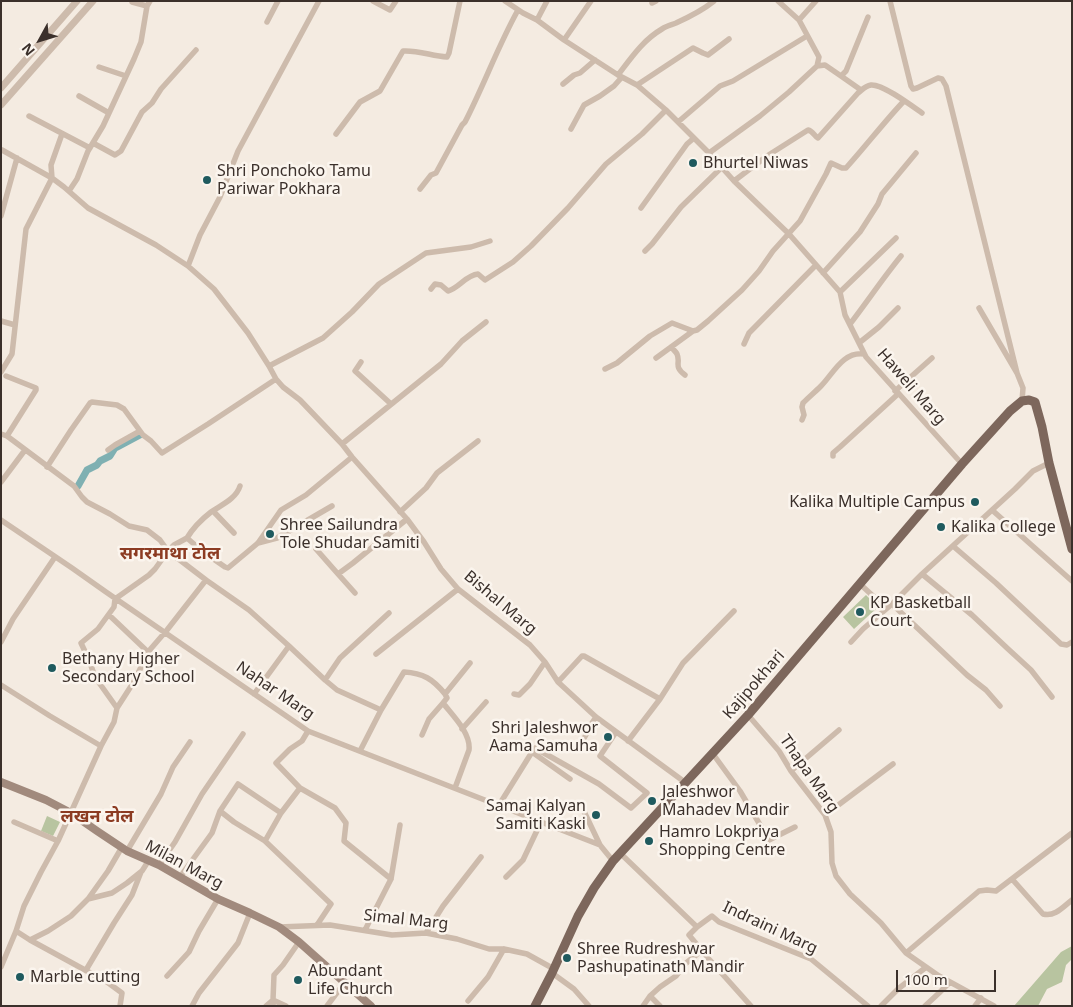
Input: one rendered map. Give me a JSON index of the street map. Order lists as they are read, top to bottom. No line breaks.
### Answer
{"streets":{"main road":["Kajipokhari","Milan Marg"],"street":["Haweli Marg","Bishal Marg","Nahar Marg","Thapa Marg","Simal Marg","Indraini Marg"]},"crossings":[["Haweli Marg","Kajipokhari"],["Bishal Marg","Kajipokhari"],["Kajipokhari","Nahar Marg"],["Kajipokhari","Thapa Marg"],["Kajipokhari","Simal Marg"],["Milan Marg","Simal Marg"]],"districts":["सगरमाथा टोल","लखन टोल"],"places":["Bhurtel Niwas","Shri Ponchoko Tamu Pariwar Pokhara","Kalika Multiple Campus","Kalika College","Shree Sailundra Tole Shudar Samiti","KP Basketball Court","Bethany Higher Secondary School","Shri Jaleshwor Aama Samuha","Jaleshwor Mahadev Mandir","Samaj Kalyan Samiti Kaski","Hamro Lokpriya Shopping Centre","Shree Rudreshwar Pashupatinath Mandir","Marble cutting","Abundant Life Church"],"scale_bar":"100 m","north":"bottom left"}
